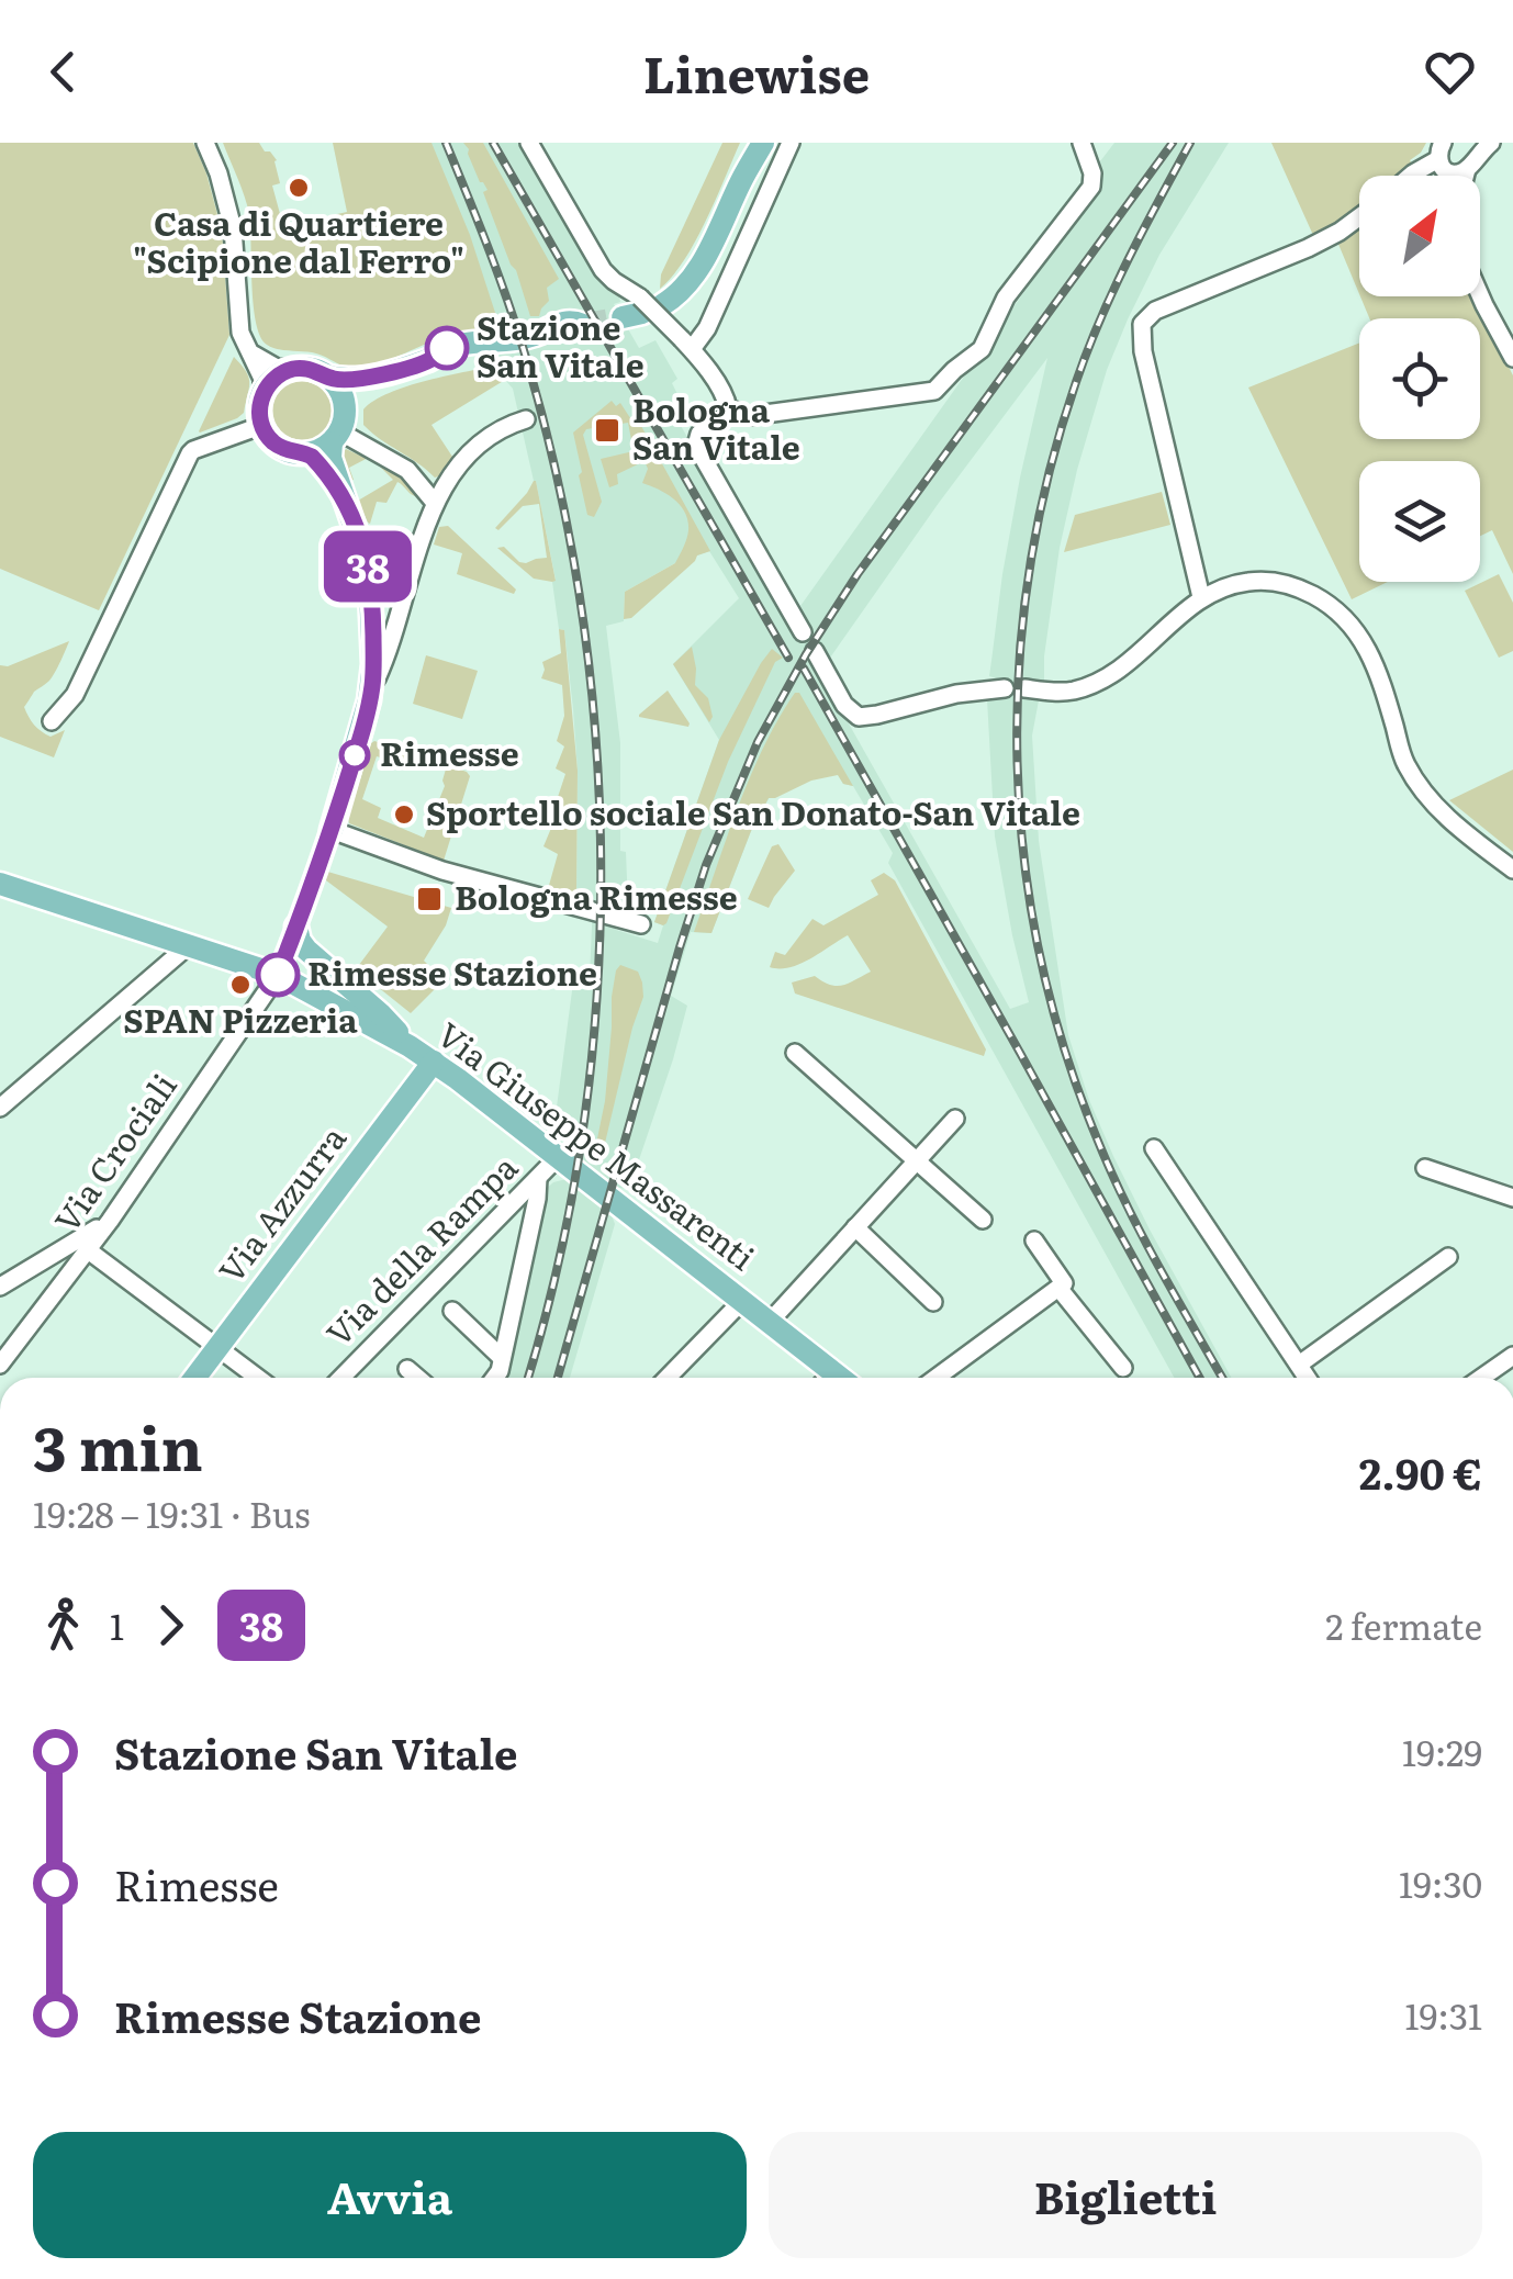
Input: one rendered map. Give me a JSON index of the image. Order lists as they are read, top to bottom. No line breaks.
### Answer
{"streets":{"main road":["Via Giuseppe Massarenti","Via Azzurra"],"street":["Via Crociali","Via della Rampa"]},"crossings":[["Via Giuseppe Massarenti","Via Crociali"],["Via Giuseppe Massarenti","Via Azzurra"],["Via Giuseppe Massarenti","Via della Rampa"]],"places":{"other":["Casa di Quartiere \"Scipione dal Ferro\"","Stazione San Vitale","Rimesse","Sportello sociale San Donato-San Vitale","Rimesse Stazione","SPAN Pizzeria"],"transit":["Bologna San Vitale","Bologna Rimesse"]},"lines":["bus line 38"],"north":"top right","page":{"header":"Linewise","on_map":"38","heading":["3 min","19:28 – 19:31 · Bus","2.90 €"],"legs":["1","38","2 fermate"],"list":[{"name":"Stazione San Vitale","value":"19:29"},{"name":"Rimesse","value":"19:30"},{"name":"Rimesse Stazione","value":"19:31"}],"buttons":["Avvia","Biglietti"]}}
